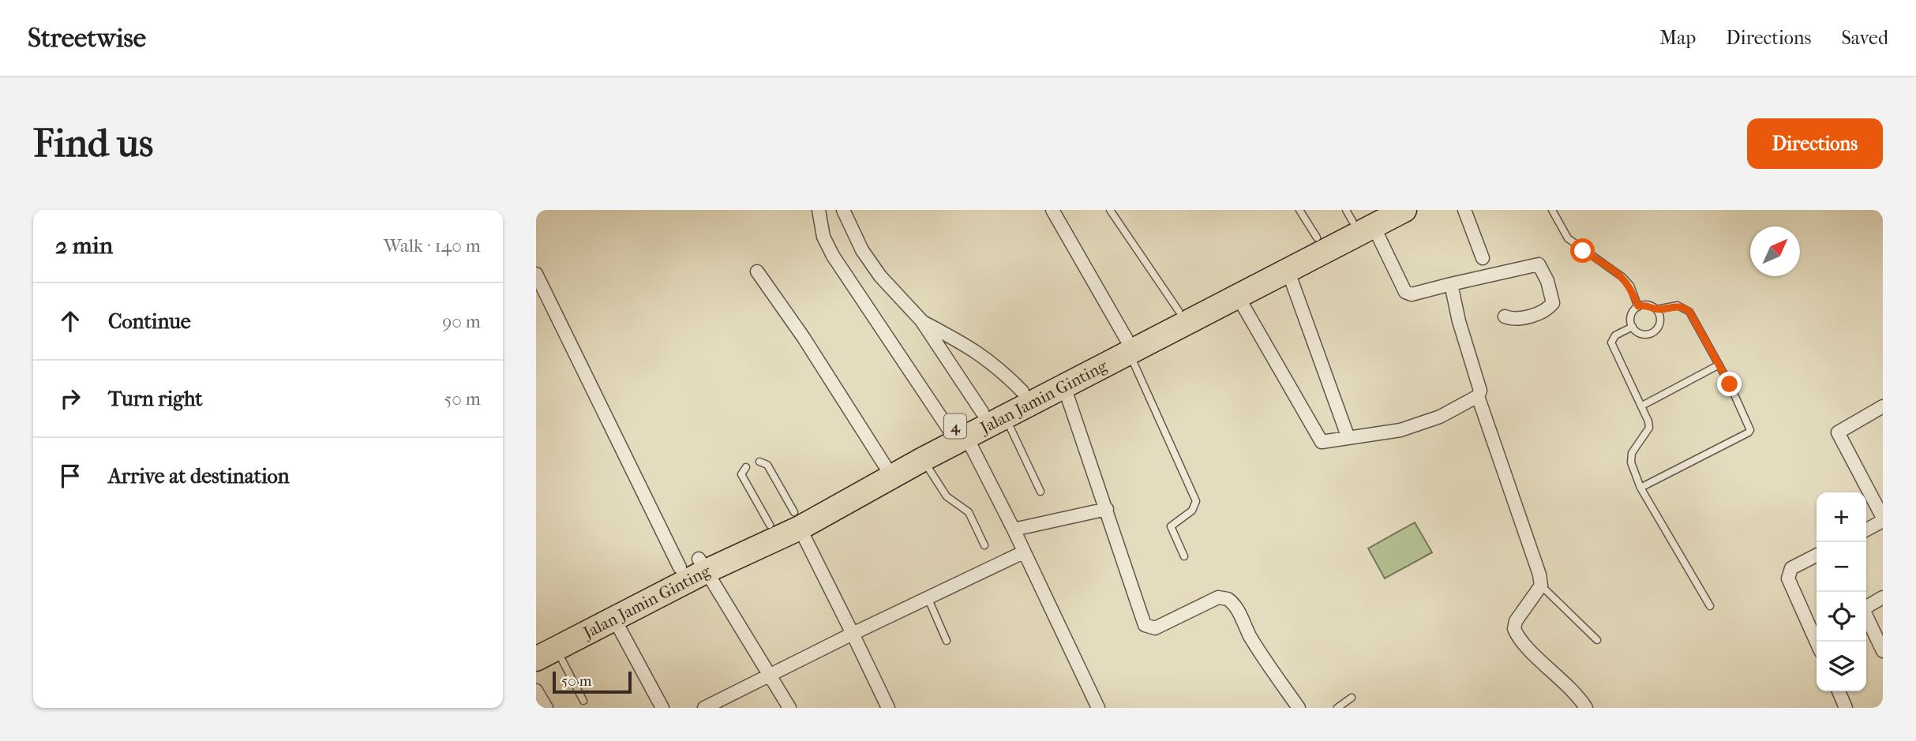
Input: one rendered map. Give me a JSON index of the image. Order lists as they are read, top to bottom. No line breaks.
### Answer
{"streets":{"highway":["Jalan Jamin Ginting","4"]},"scale_bar":"50 m","north":"top right","page":{"header":"Streetwise","nav":["Map","Directions","Saved"],"buttons":"Directions","title":"Find us","heading":["2 min","Walk · 140 m"],"list":[["Continue","90 m"],["Turn right","50 m"],"Arrive at destination"],"map_buttons":["+","−"],"scale":"50 m"}}
